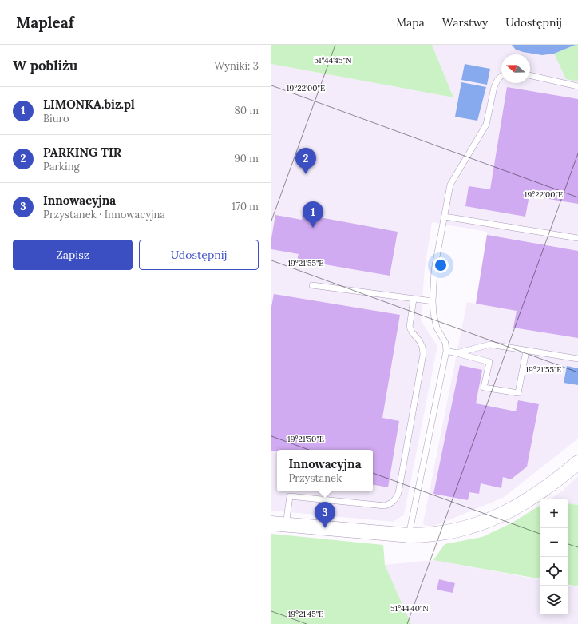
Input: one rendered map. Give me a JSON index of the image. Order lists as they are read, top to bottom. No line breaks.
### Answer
{"north":"left","page":{"header":"Mapleaf","nav":["Mapa","Warstwy","Udostępnij"],"heading":["W pobliżu","Wyniki: 3"],"list":[{"mark":"1","name":"LIMONKA.biz.pl","note":"Biuro","value":"80 m"},{"mark":"2","name":"PARKING TIR","note":"Parking","value":"90 m"},{"mark":"3","name":"Innowacyjna","note":"Przystanek · Innowacyjna","value":"170 m"}],"pins":["2","1","3"],"buttons":["Zapisz","Udostępnij"],"popup":["Innowacyjna","Przystanek"],"map_buttons":["+","−"]},"coordinates":["51°44'45\"N","19°22'00\"E","19°21'55\"E","19°21'50\"E","51°44'40\"N","19°21'45\"E"]}
